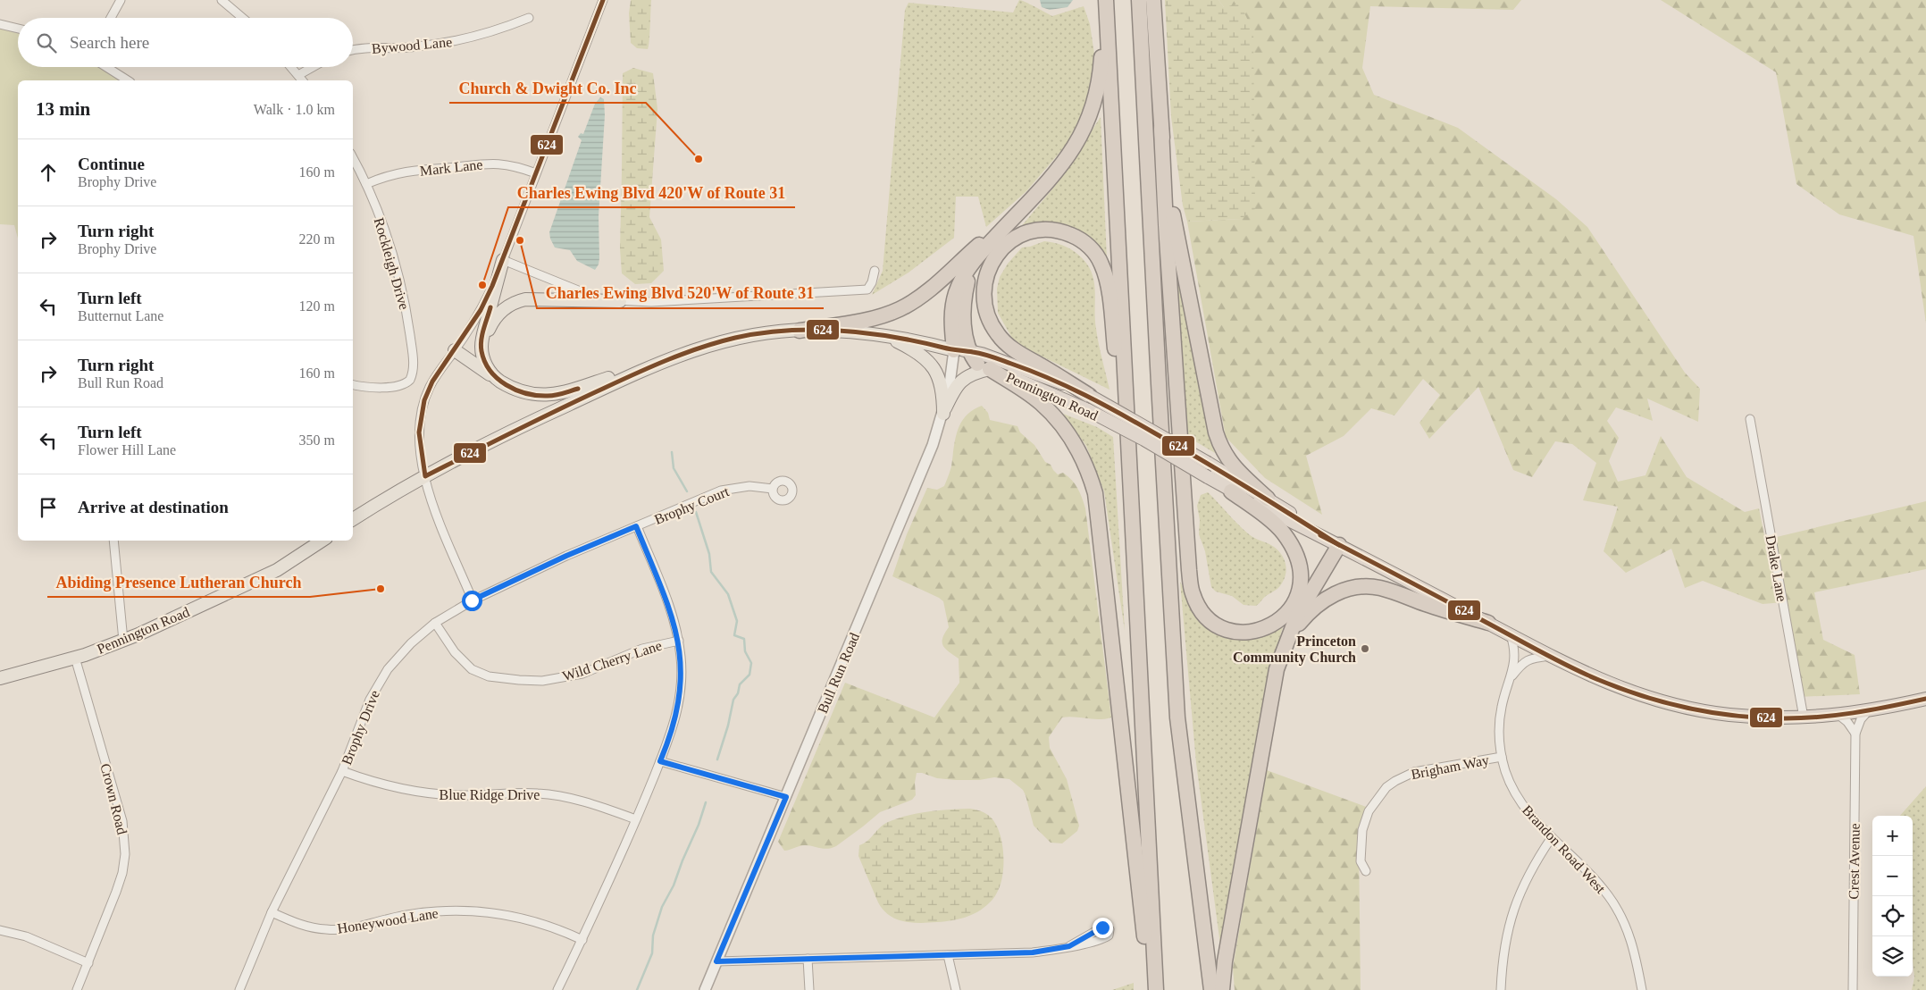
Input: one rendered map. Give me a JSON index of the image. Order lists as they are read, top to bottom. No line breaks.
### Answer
{"streets":{"highway":["Pennington Road"],"street":["Bywood Lane","Mark Lane","Rockleigh Drive","Brophy Court","Drake Lane","Wild Cherry Lane","Bull Run Road","Brophy Drive","Brigham Way","Blue Ridge Drive","Crown Road","Brandon Road West","Crest Avenue","Honeywood Lane"]},"crossings":[["Mark Lane","Rockleigh Drive"],["Pennington Road","Drake Lane"],["Pennington Road","Bull Run Road"],["Pennington Road","Crown Road"],["Pennington Road","Brandon Road West"],["Pennington Road","Crest Avenue"],["Brophy Court","Brophy Drive"],["Wild Cherry Lane","Brophy Drive"],["Brophy Drive","Blue Ridge Drive"],["Brophy Drive","Honeywood Lane"],["Brigham Way","Brandon Road West"]],"places":["Church & Dwight Co. Inc","Charles Ewing Blvd 520'W of Route 31","Charles Ewing Blvd 420'W of Route 31","Abiding Presence Lutheran Church","Princeton Community Church"],"lines":["transit line 624"],"page":{"search":"Search here","heading":["13 min","Walk · 1.0 km"],"list":[["Continue","Brophy Drive","160 m"],["Turn right","Brophy Drive","220 m"],["Turn left","Butternut Lane","120 m"],["Turn right","Bull Run Road","160 m"],["Turn left","Flower Hill Lane","350 m"],"Arrive at destination"],"map_buttons":["+","−"]}}
